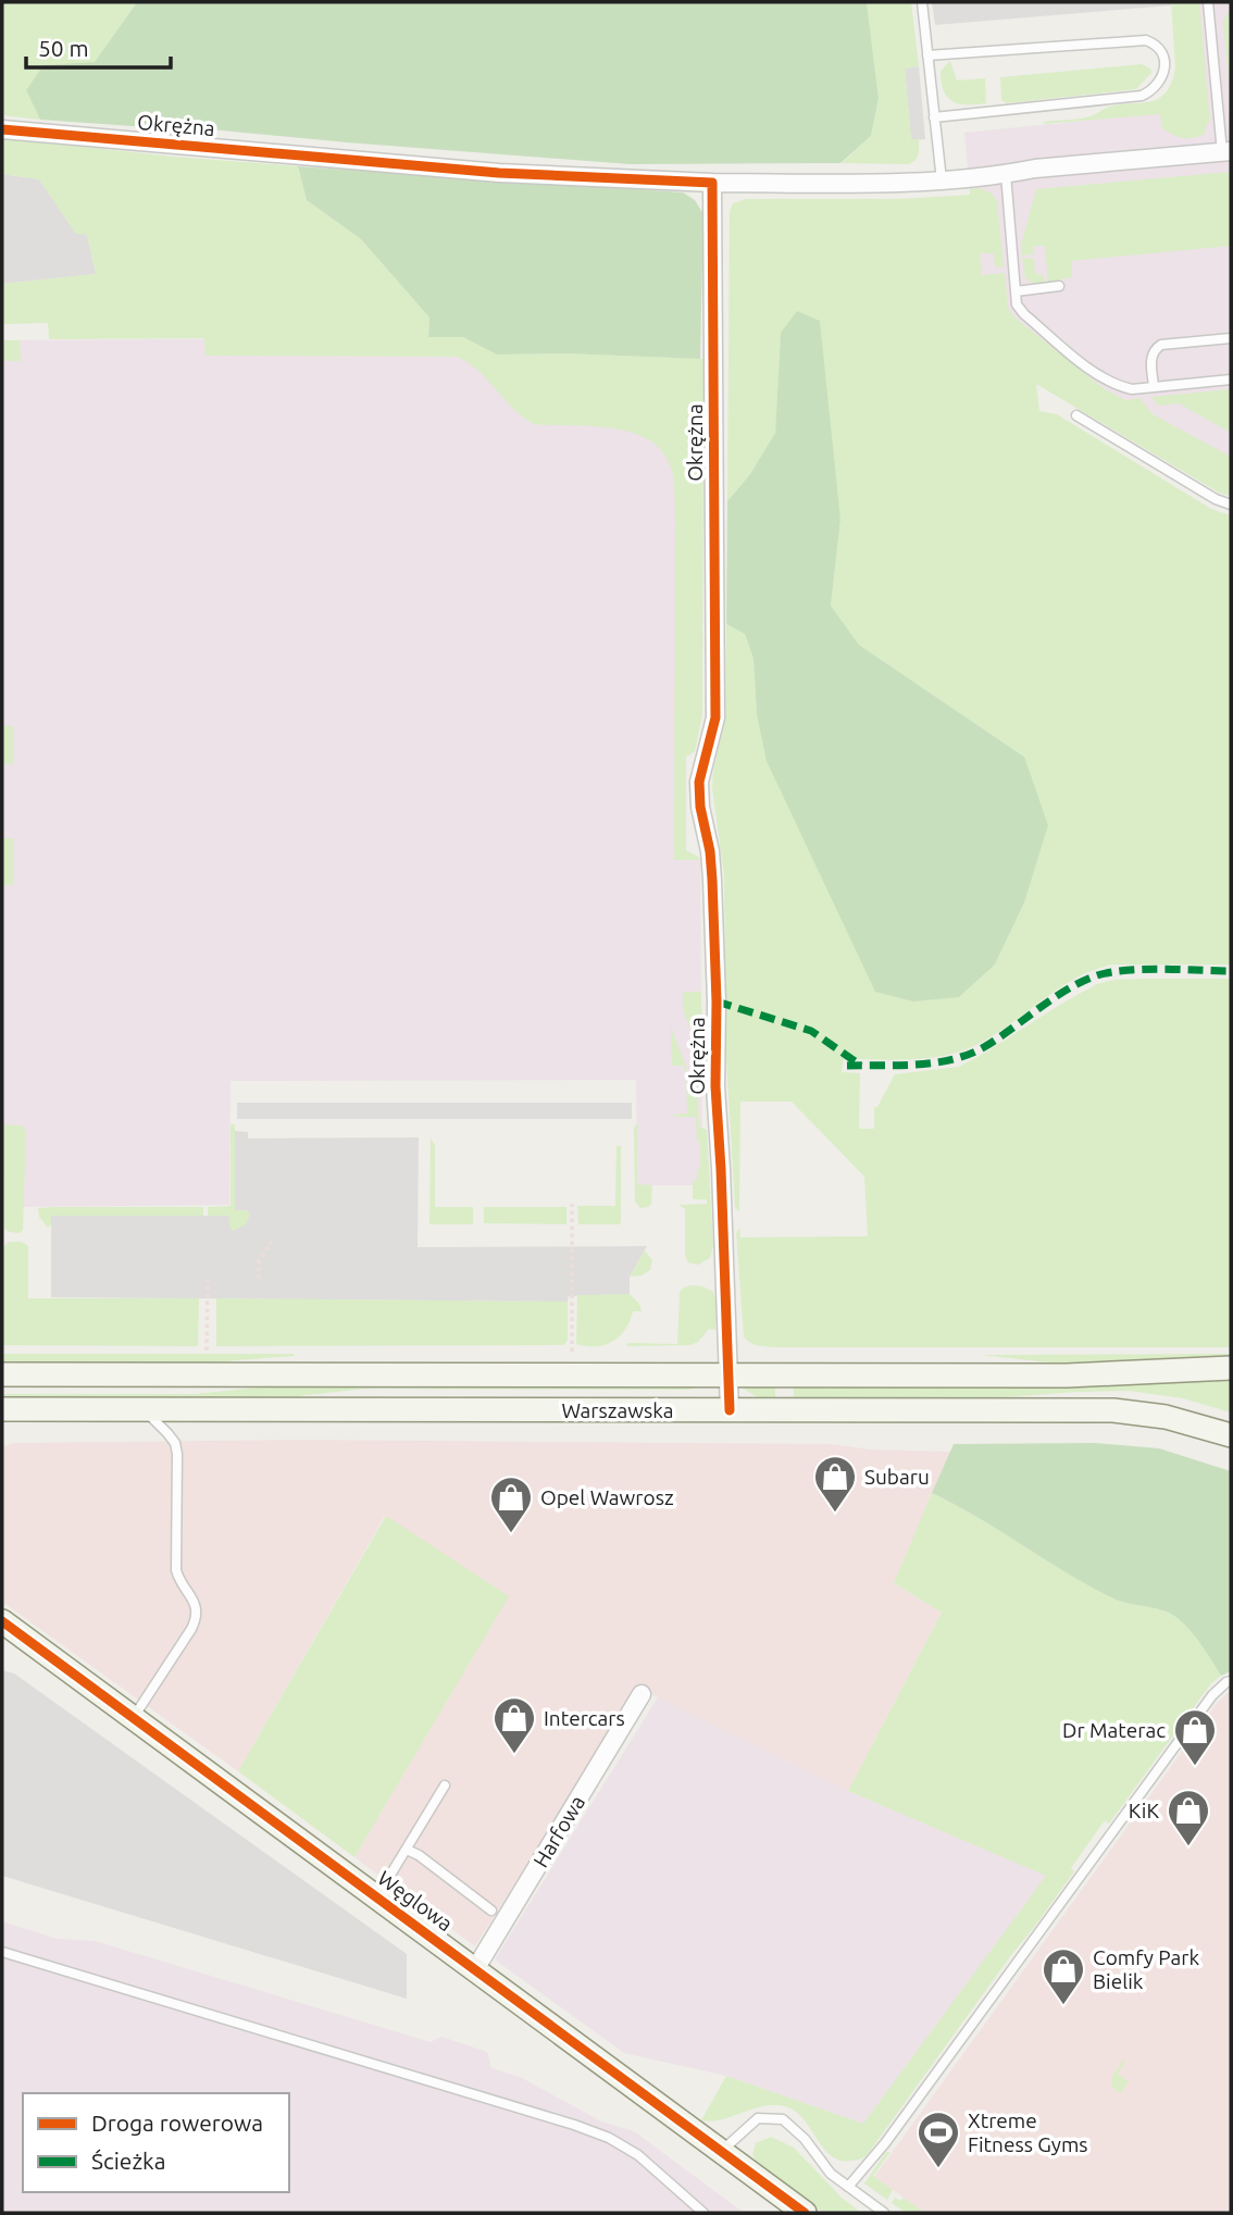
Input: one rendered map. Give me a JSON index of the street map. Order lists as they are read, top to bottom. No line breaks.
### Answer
{"streets":{"main road":["Warszawska","Węglowa"],"street":["Okrężna","Harfowa"]},"crossings":[["Okrężna","Warszawska"],["Harfowa","Węglowa"]],"places":{"shop":["Subaru","Opel Wawrosz","Intercars","Dr Materac","KiK","Comfy Park Bielik"],"sports":["Xtreme Fitness Gyms"]},"legend":["Droga rowerowa","Ścieżka"],"scale_bar":"50 m"}
